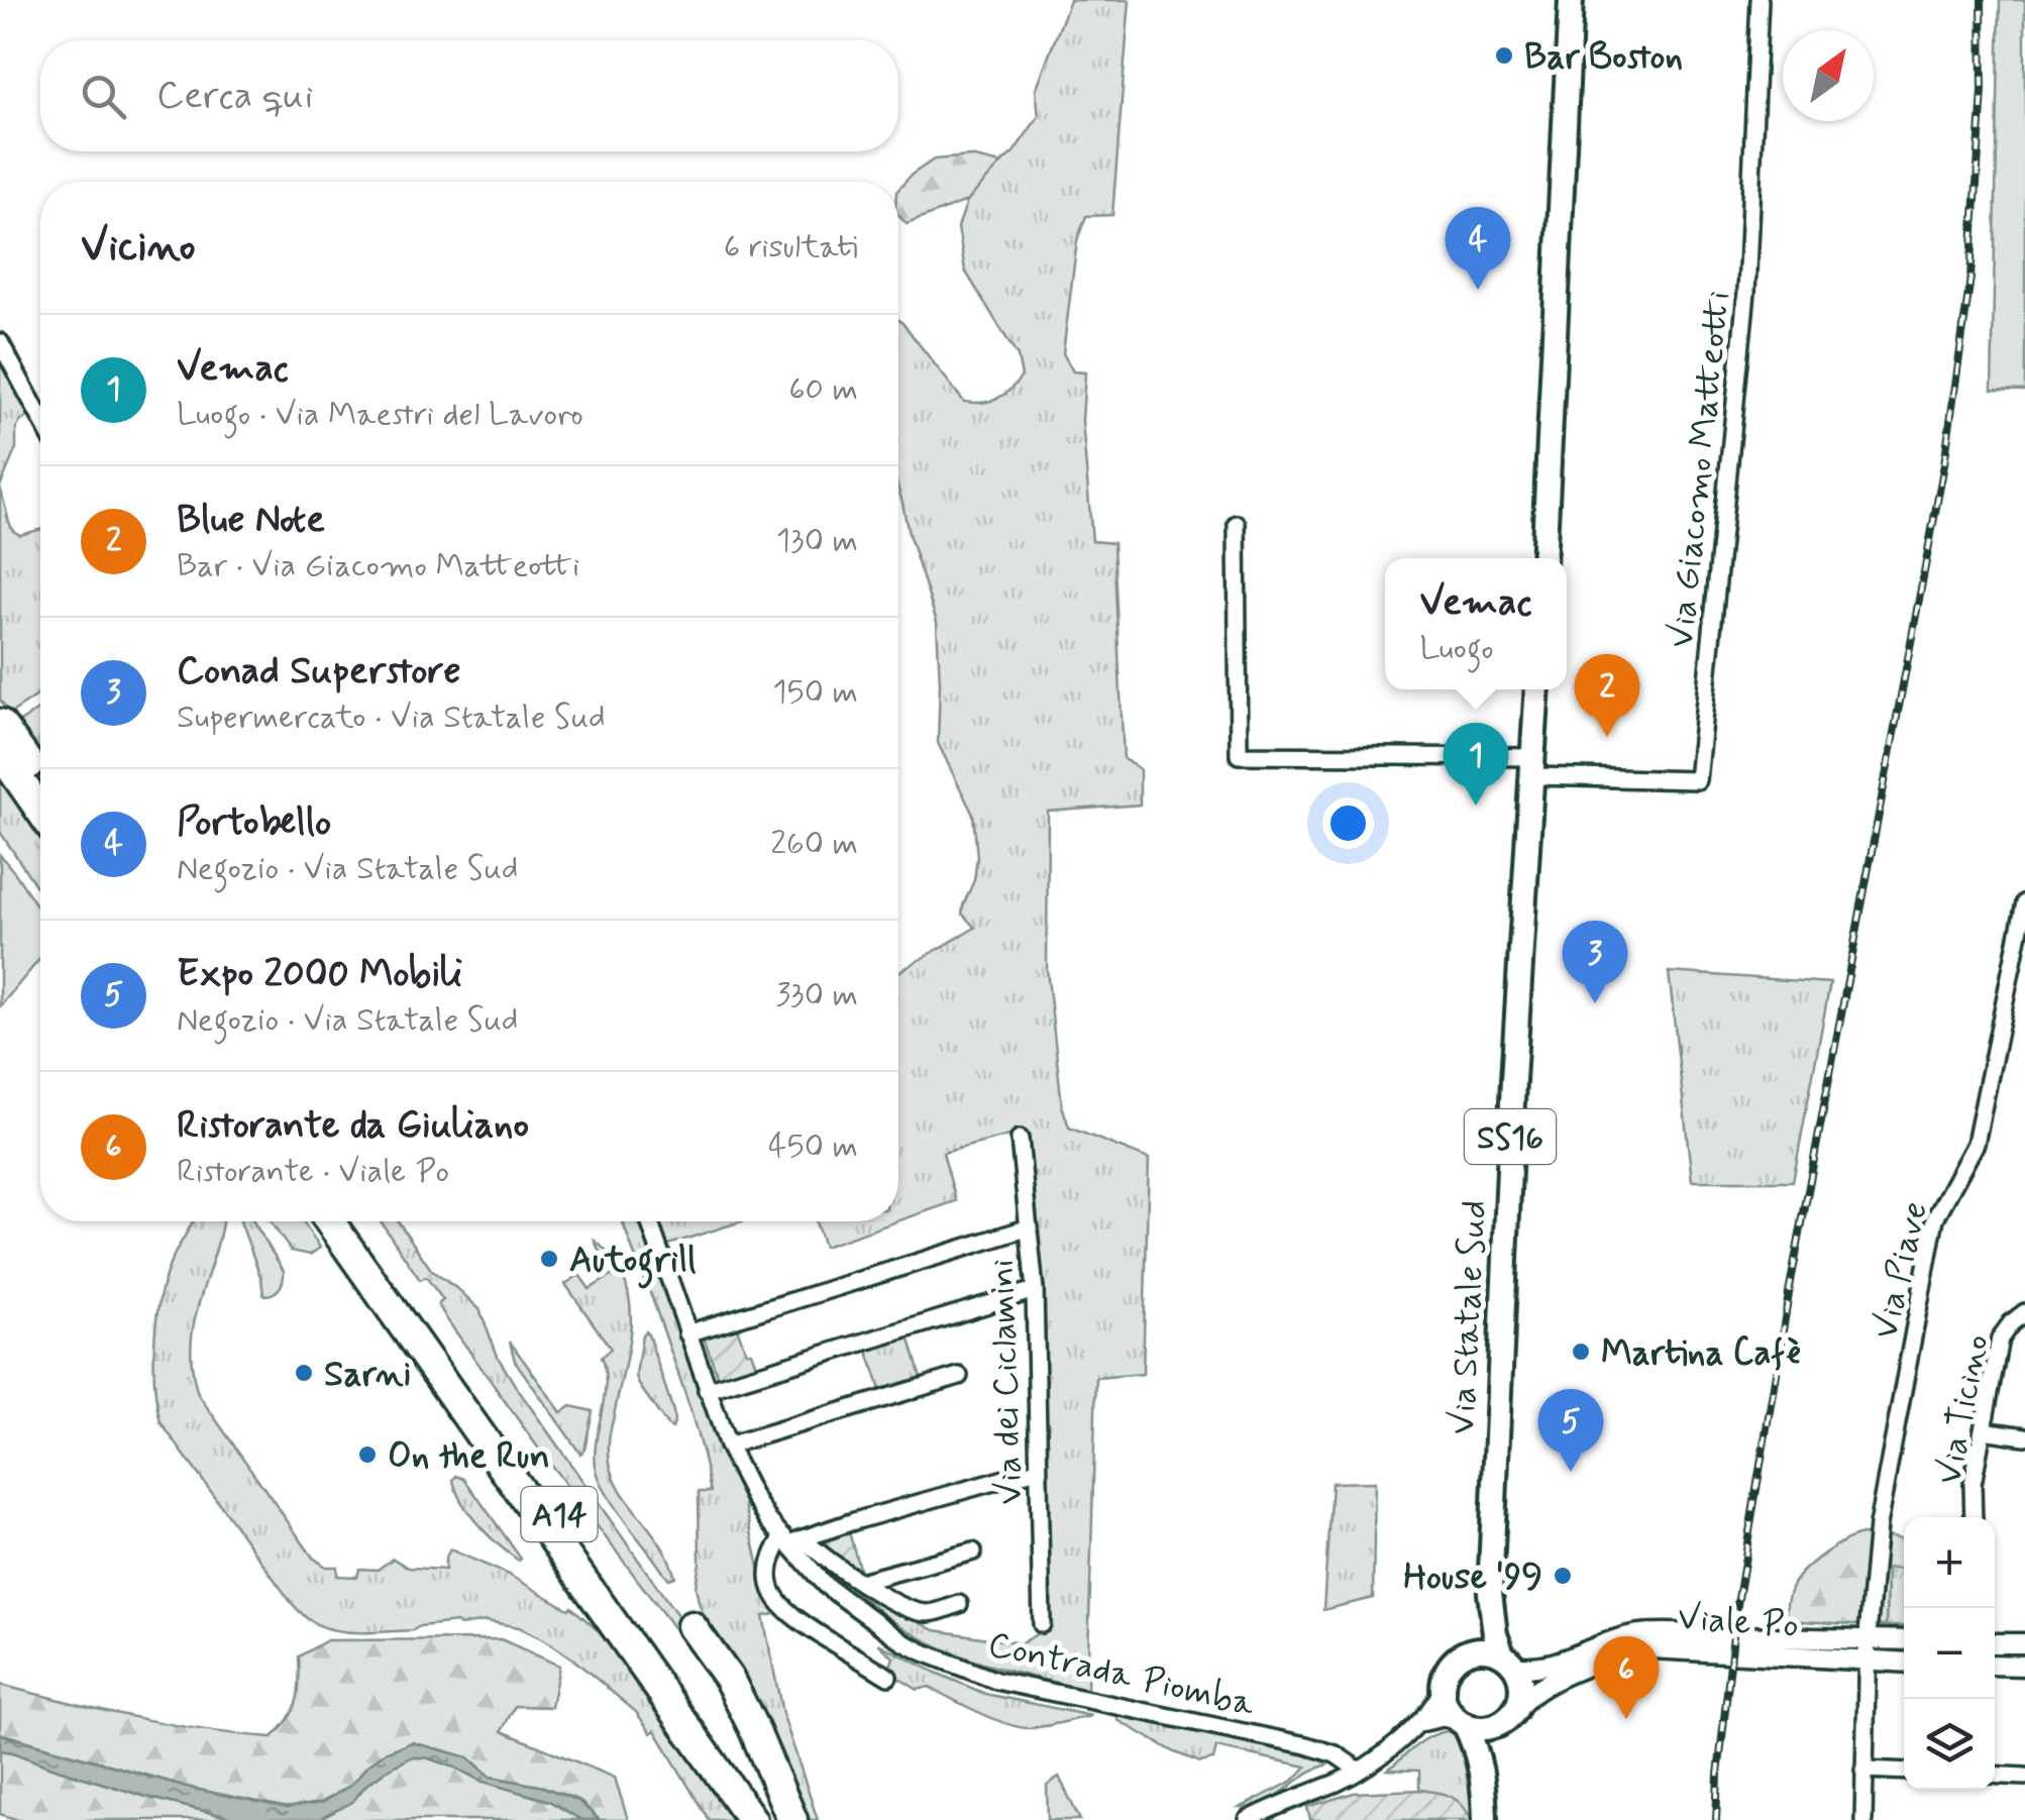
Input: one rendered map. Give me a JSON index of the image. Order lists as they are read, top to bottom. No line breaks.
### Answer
{"streets":{"highway":["A14"],"main road":["SS16","Via Statale Sud"],"street":["Via Giacomo Matteotti","Via Piave","Via dei Ciclamini","Via Ticino","Viale Po","Contrada Piomba"]},"crossings":[["Via Giacomo Matteotti","Via Statale Sud"],["SS16","Via Statale Sud"],["SS16","Viale Po"],["Via Piave","Viale Po"]],"places":["Bar Boston","Autogrill","Martina Cafè","Sarni","On the Run","House '99"],"north":"top right","page":{"search":"Cerca qui","heading":["Vicino","6 risultati"],"pins":["4","2","1","3","5","6"],"list":[{"mark":"1","name":"Vemac","note":"Luogo · Via Maestri del Lavoro","value":"60 m"},{"mark":"2","name":"Blue Note","note":"Bar · Via Giacomo Matteotti","value":"130 m"},{"mark":"3","name":"Conad Superstore","note":"Supermercato · Via Statale Sud","value":"150 m"},{"mark":"4","name":"Portobello","note":"Negozio · Via Statale Sud","value":"260 m"},{"mark":"5","name":"Expo 2000 Mobili","note":"Negozio · Via Statale Sud","value":"330 m"},{"mark":"6","name":"Ristorante da Giuliano","note":"Ristorante · Viale Po","value":"450 m"}],"popup":["Vemac","Luogo"],"map_buttons":["+","−"]}}
